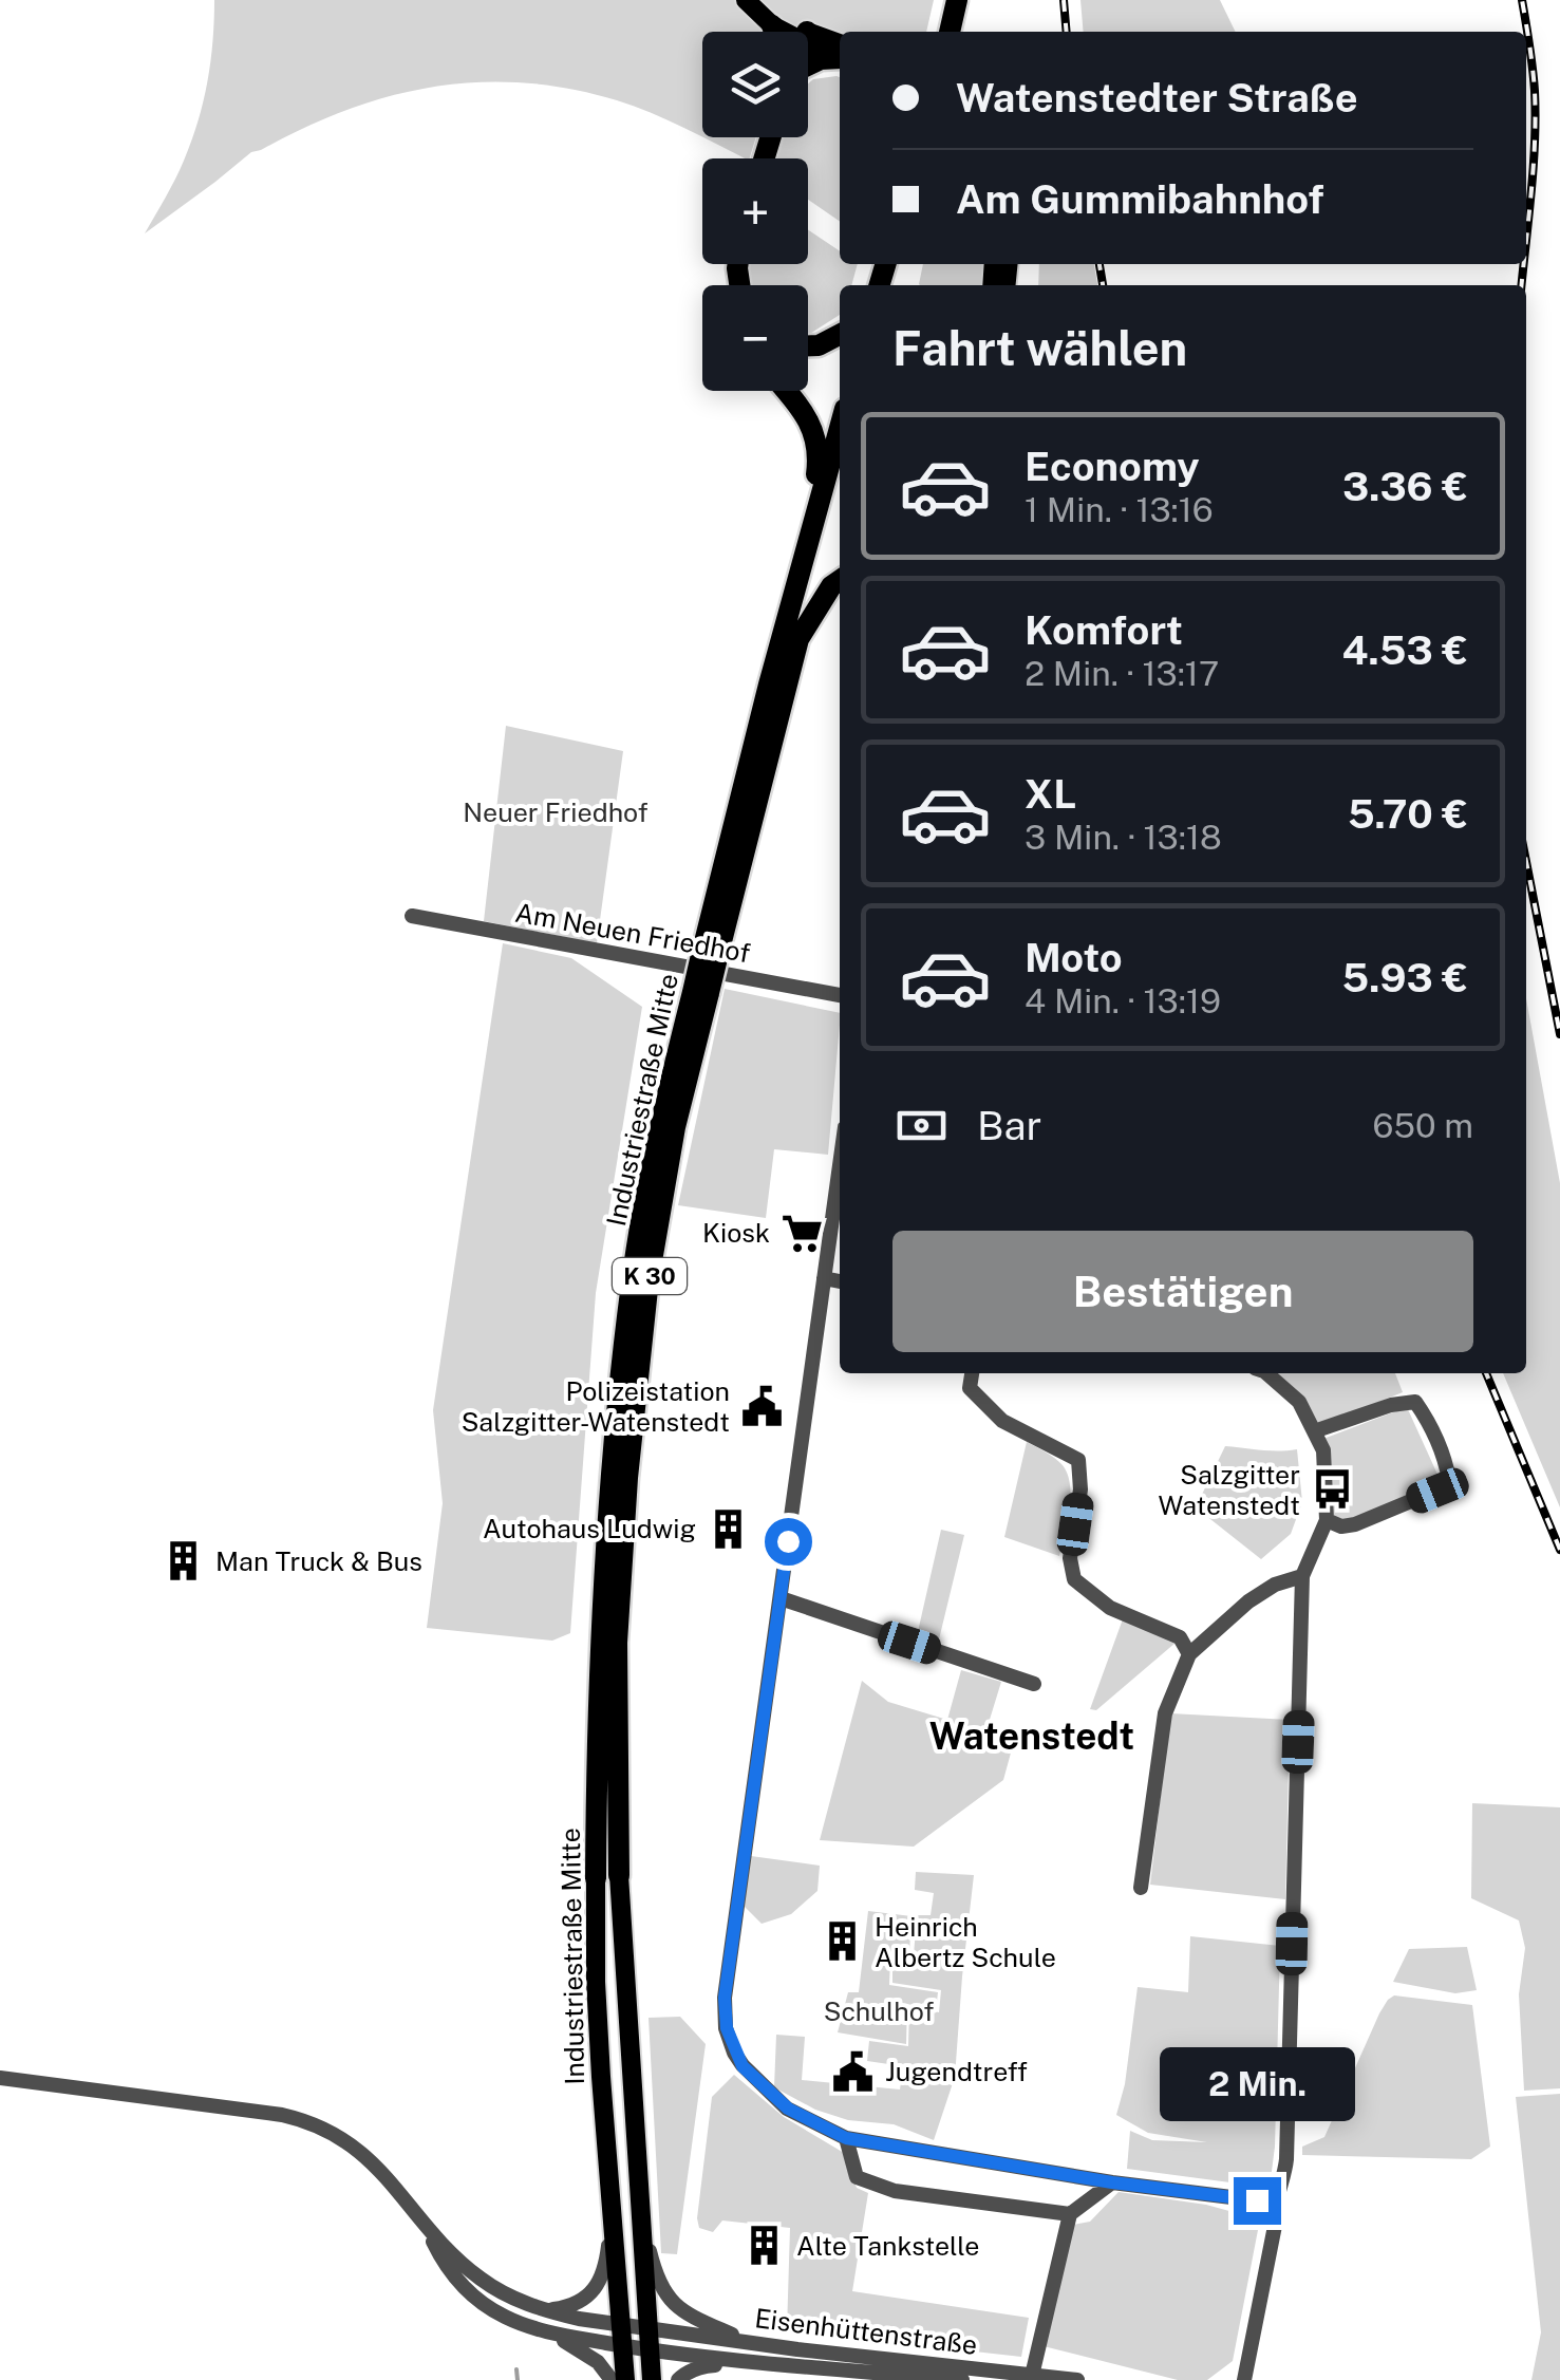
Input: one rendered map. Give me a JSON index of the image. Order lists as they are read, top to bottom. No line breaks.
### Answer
{"streets":{"highway":["Industriestraße Mitte","K 30"],"street":["Am Neuen Friedhof","Eisenhüttenstraße"]},"crossings":[["Industriestraße Mitte","K 30"],["Industriestraße Mitte","Eisenhüttenstraße"],["K 30","Eisenhüttenstraße"]],"districts":["Watenstedt"],"parks":["Neuer Friedhof","Schulhof"],"places":{"supermarket":["Kiosk"],"public building":["Polizeistation Salzgitter-Watenstedt","Jugendtreff"],"bus stop":["Salzgitter Watenstedt"],"building":["Autohaus Ludwig","Man Truck & Bus","Heinrich Albertz Schule","Alte Tankstelle"]},"page":{"map_buttons":["+","−"],"banner":["Watenstedter Straße","Am Gummibahnhof"],"heading":"Fahrt wählen","list":[{"name":"Economy","note":"1 Min. · 13:16","value":"3.36 €"},{"name":"Komfort","note":"2 Min. · 13:17","value":"4.53 €"},{"name":"XL","note":"3 Min. · 13:18","value":"5.70 €"},{"name":"Moto","note":"4 Min. · 13:19","value":"5.93 €"}],"pay":["Bar","650 m"],"buttons":"Bestätigen","bubble":"2 Min."}}
